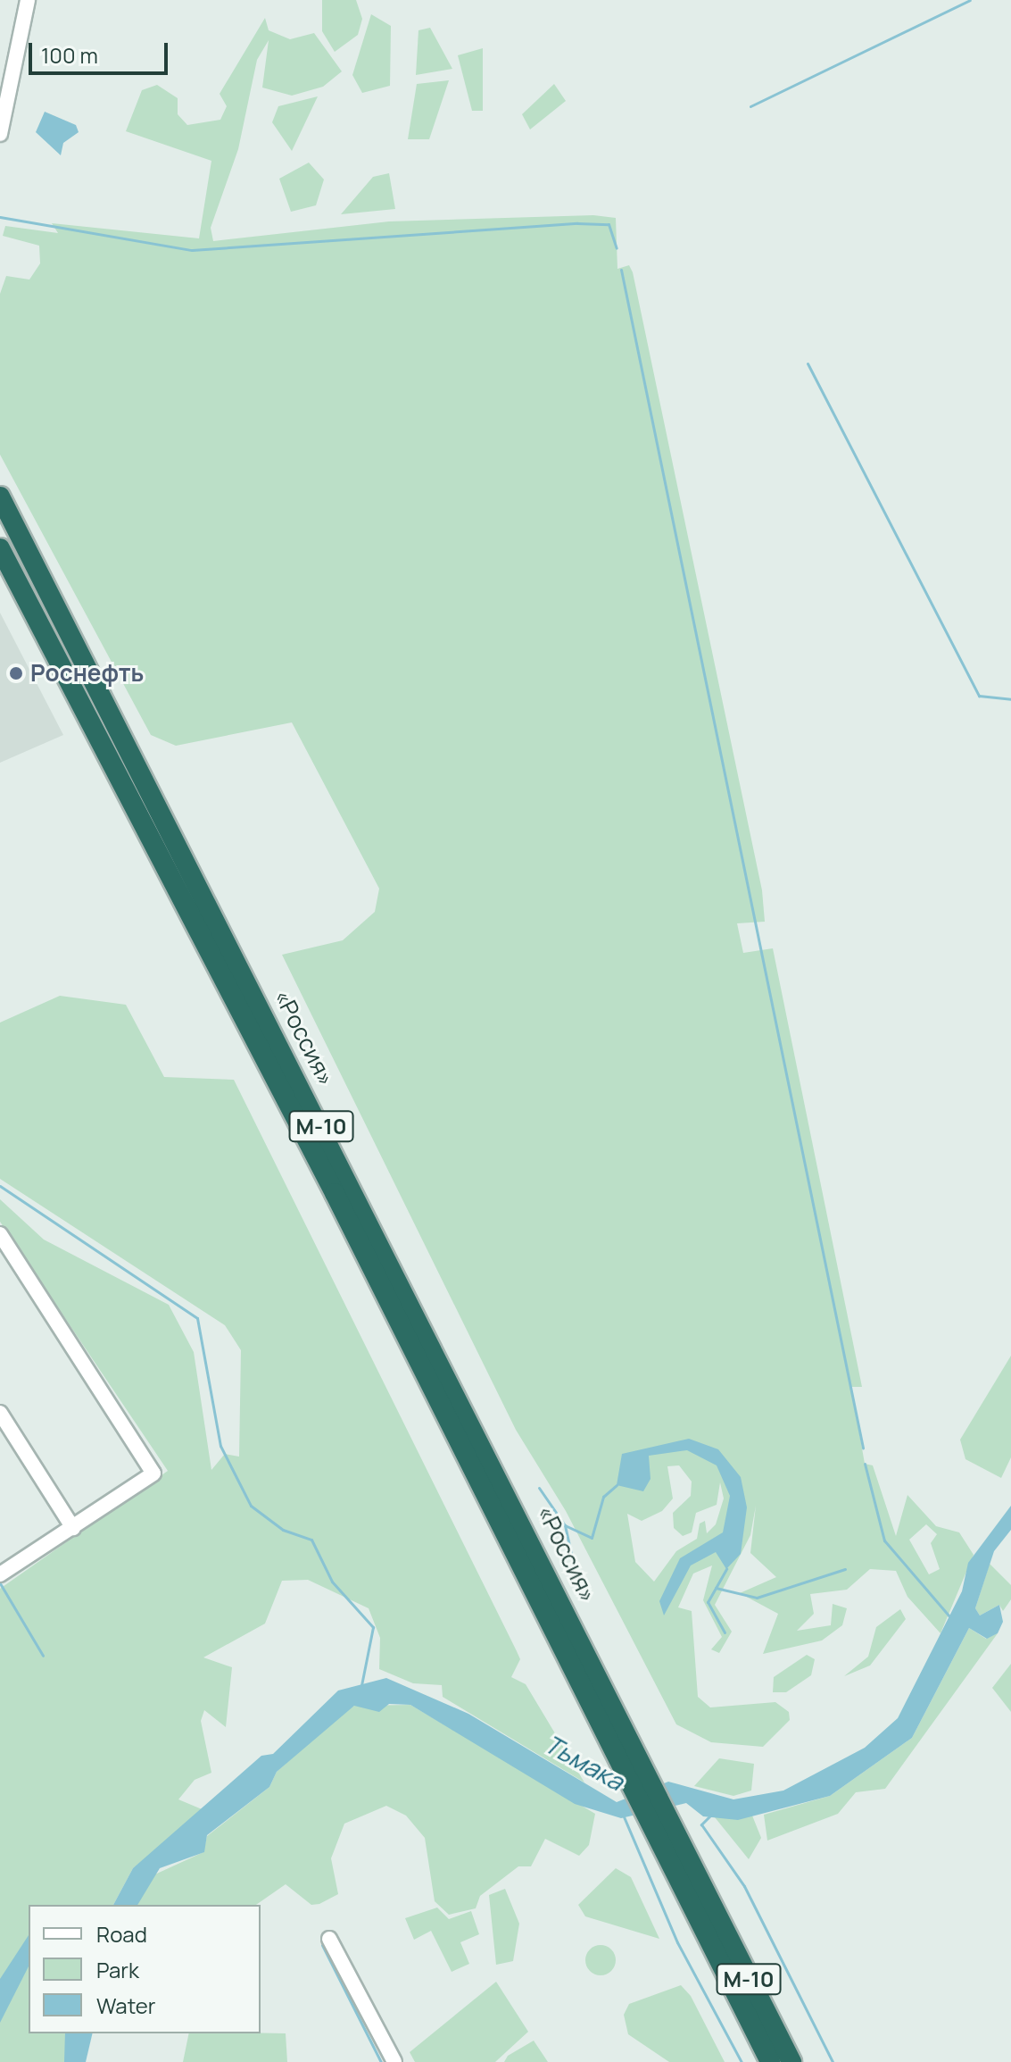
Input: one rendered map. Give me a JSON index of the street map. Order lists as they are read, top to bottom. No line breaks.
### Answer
{"streets":{"highway":["«Россия»","М-10"]},"crossings":[["«Россия»","М-10"]],"water":["Тьмака"],"places":["Роснефть"],"legend":["Road","Park","Water"],"scale_bar":"100 m"}
